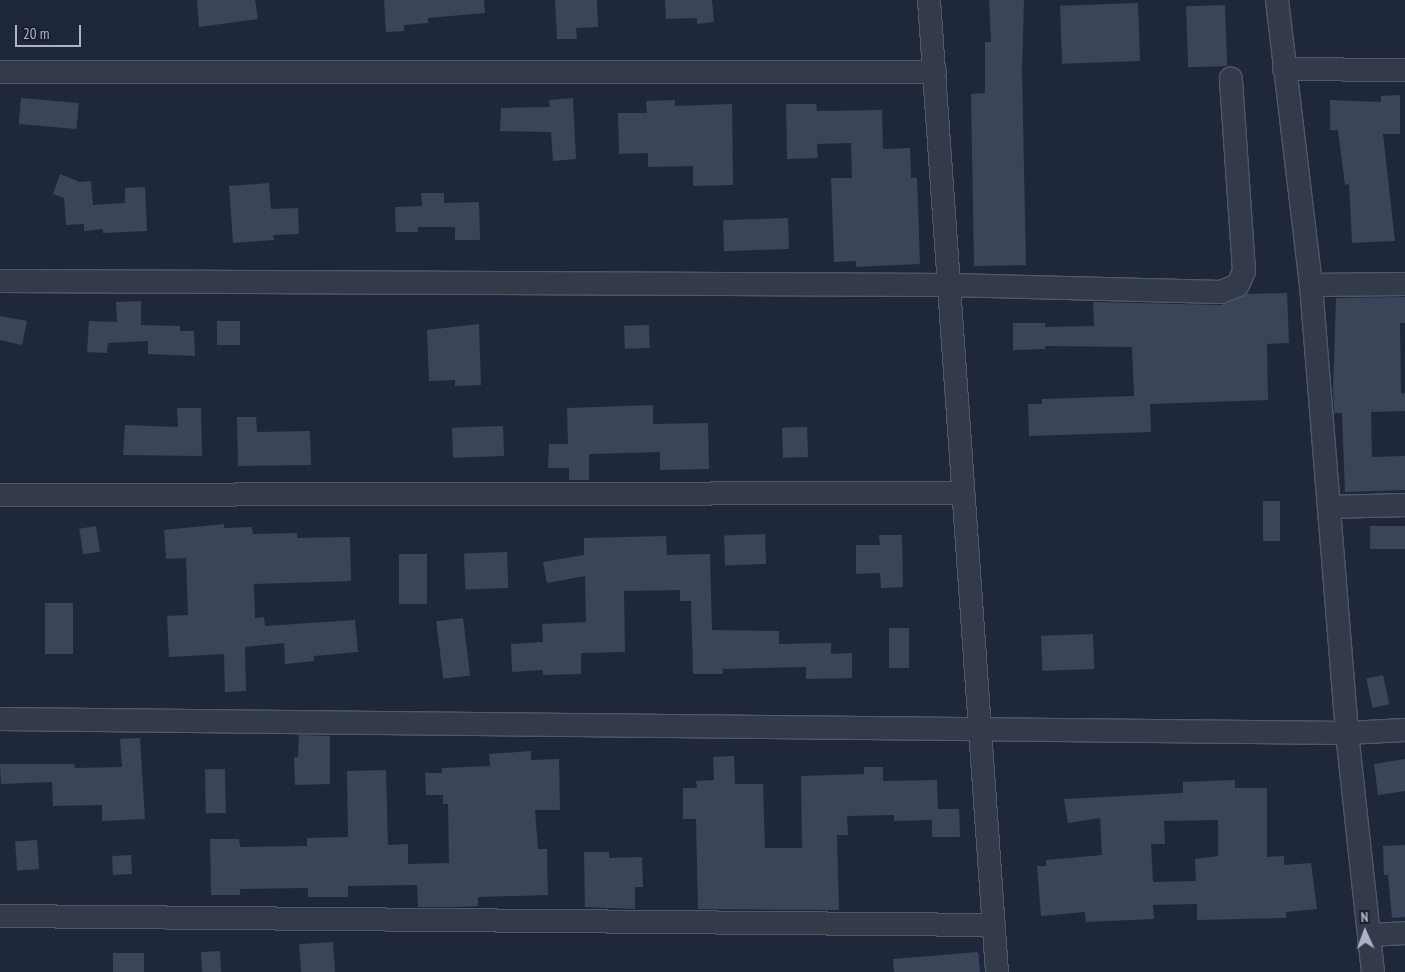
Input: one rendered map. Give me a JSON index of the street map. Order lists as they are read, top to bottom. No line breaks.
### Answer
{"scale_bar":"20 m","north":"top"}
